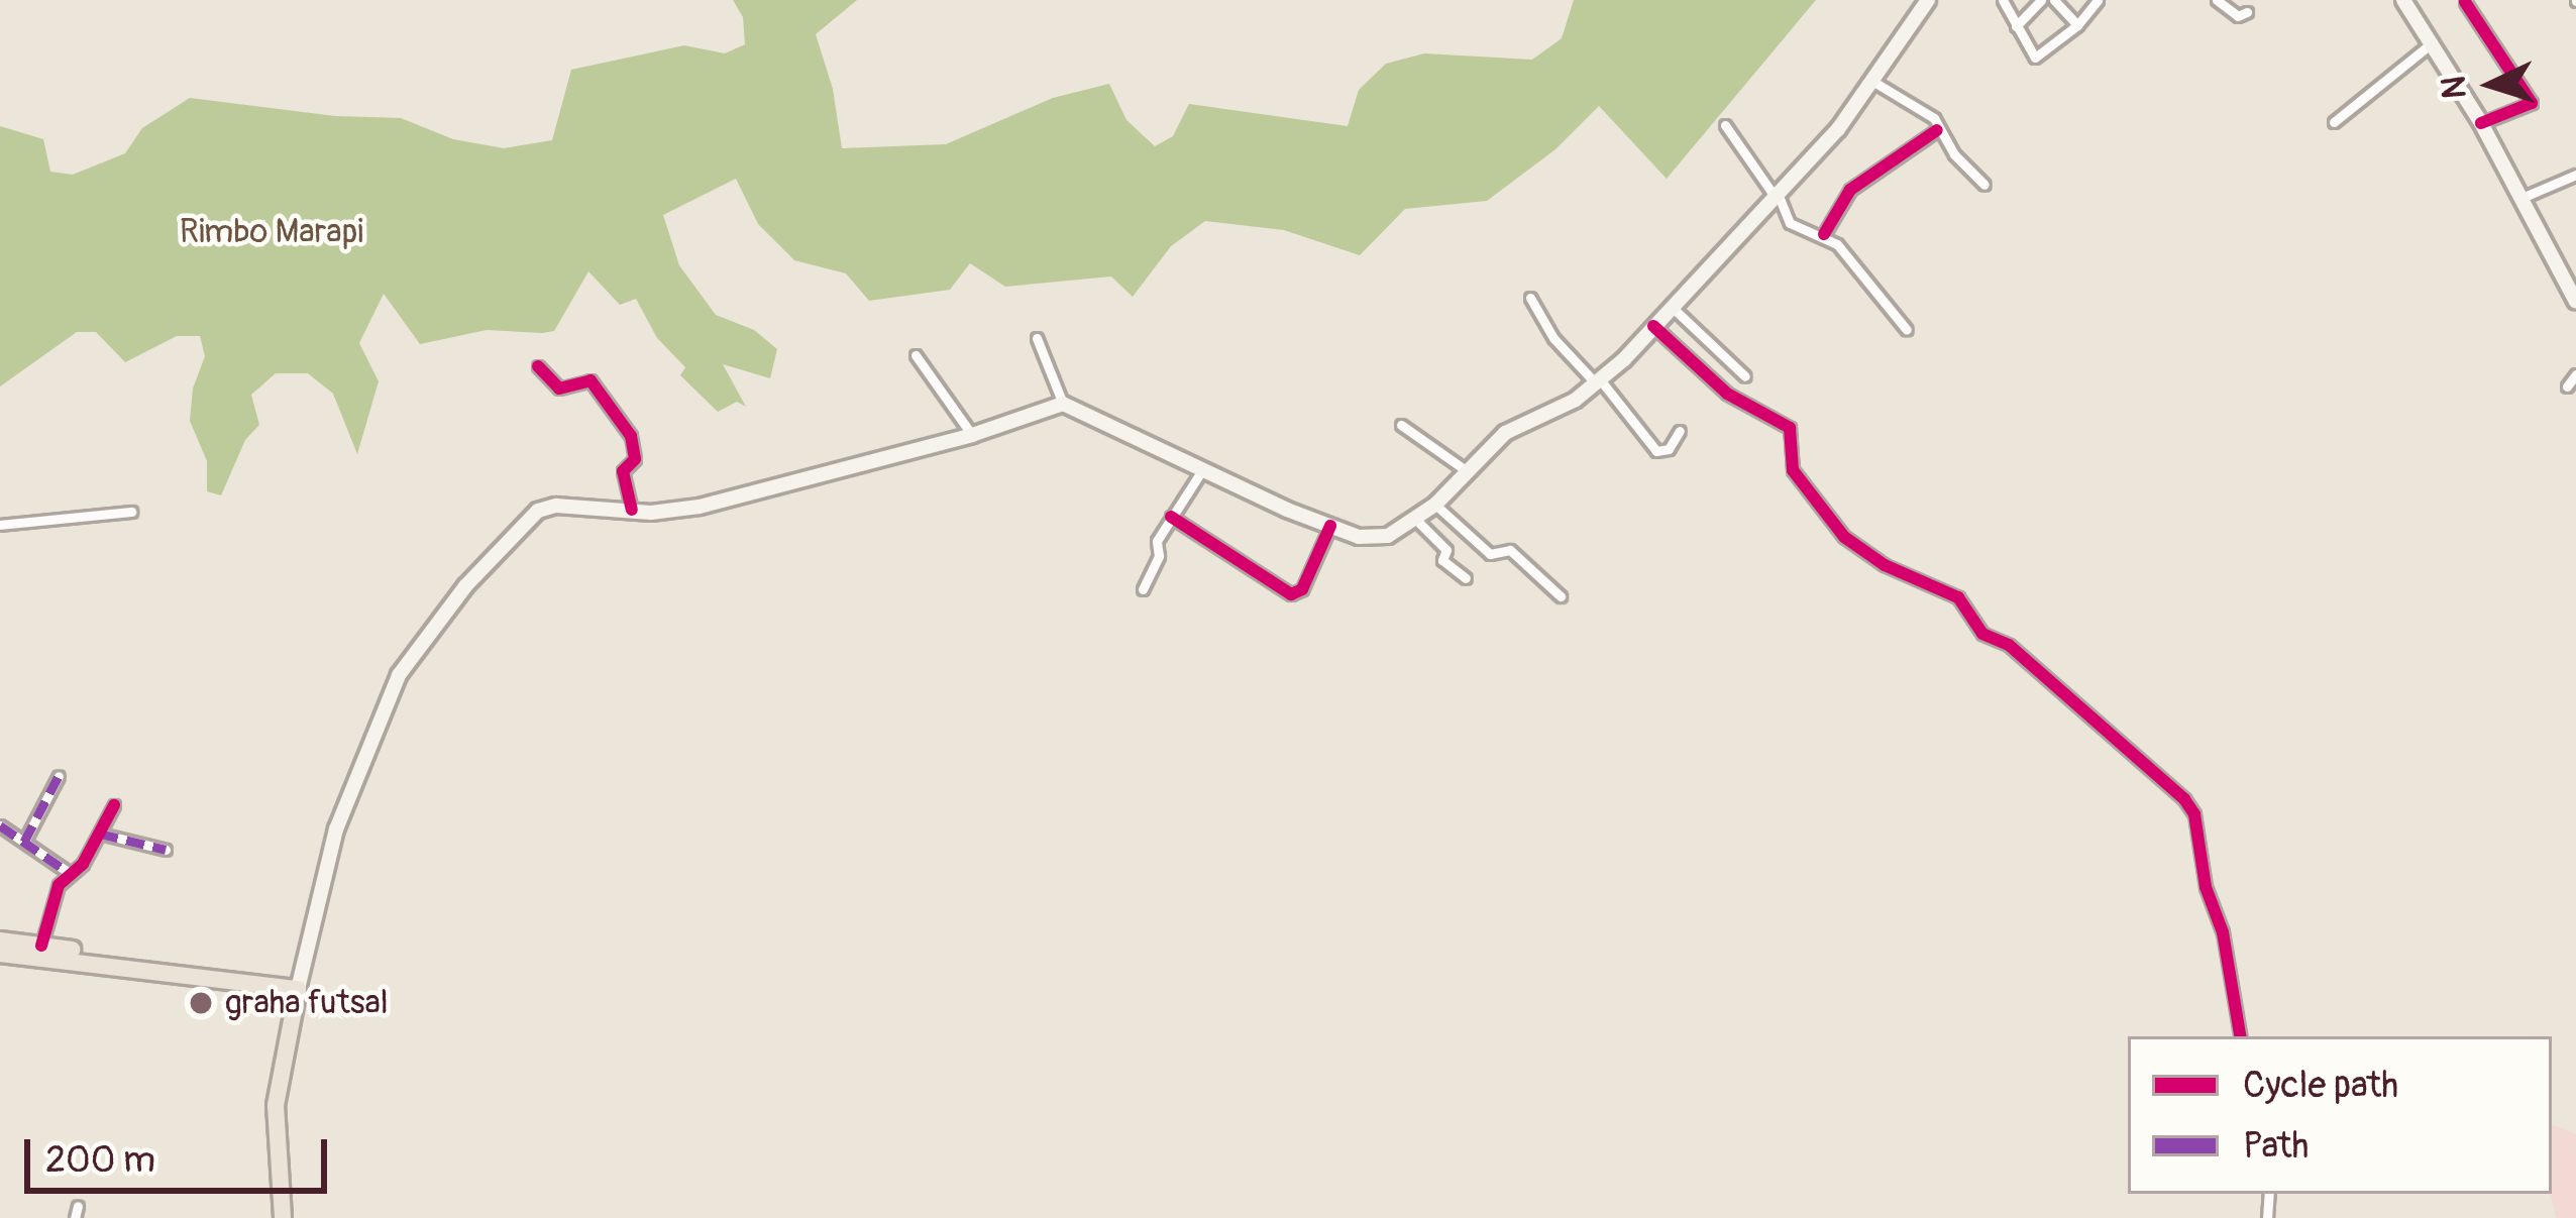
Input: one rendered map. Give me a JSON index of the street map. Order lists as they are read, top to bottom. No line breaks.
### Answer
{"parks":["Rimbo Marapi"],"places":["graha futsal"],"legend":["Cycle path","Path"],"scale_bar":"200 m","north":"left"}
